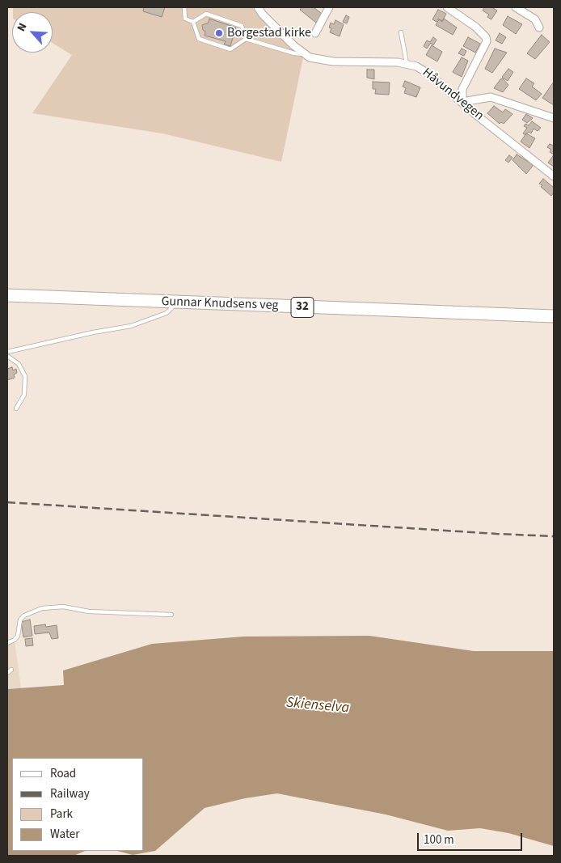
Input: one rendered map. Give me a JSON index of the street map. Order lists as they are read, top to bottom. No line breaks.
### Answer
{"streets":{"main road":["Gunnar Knudsens veg","32"],"street":["Håvundvegen"]},"water":["Skienselva"],"places":["Borgestad kirke"],"legend":["Road","Railway","Park","Water"],"scale_bar":"100 m","north":"top left"}
